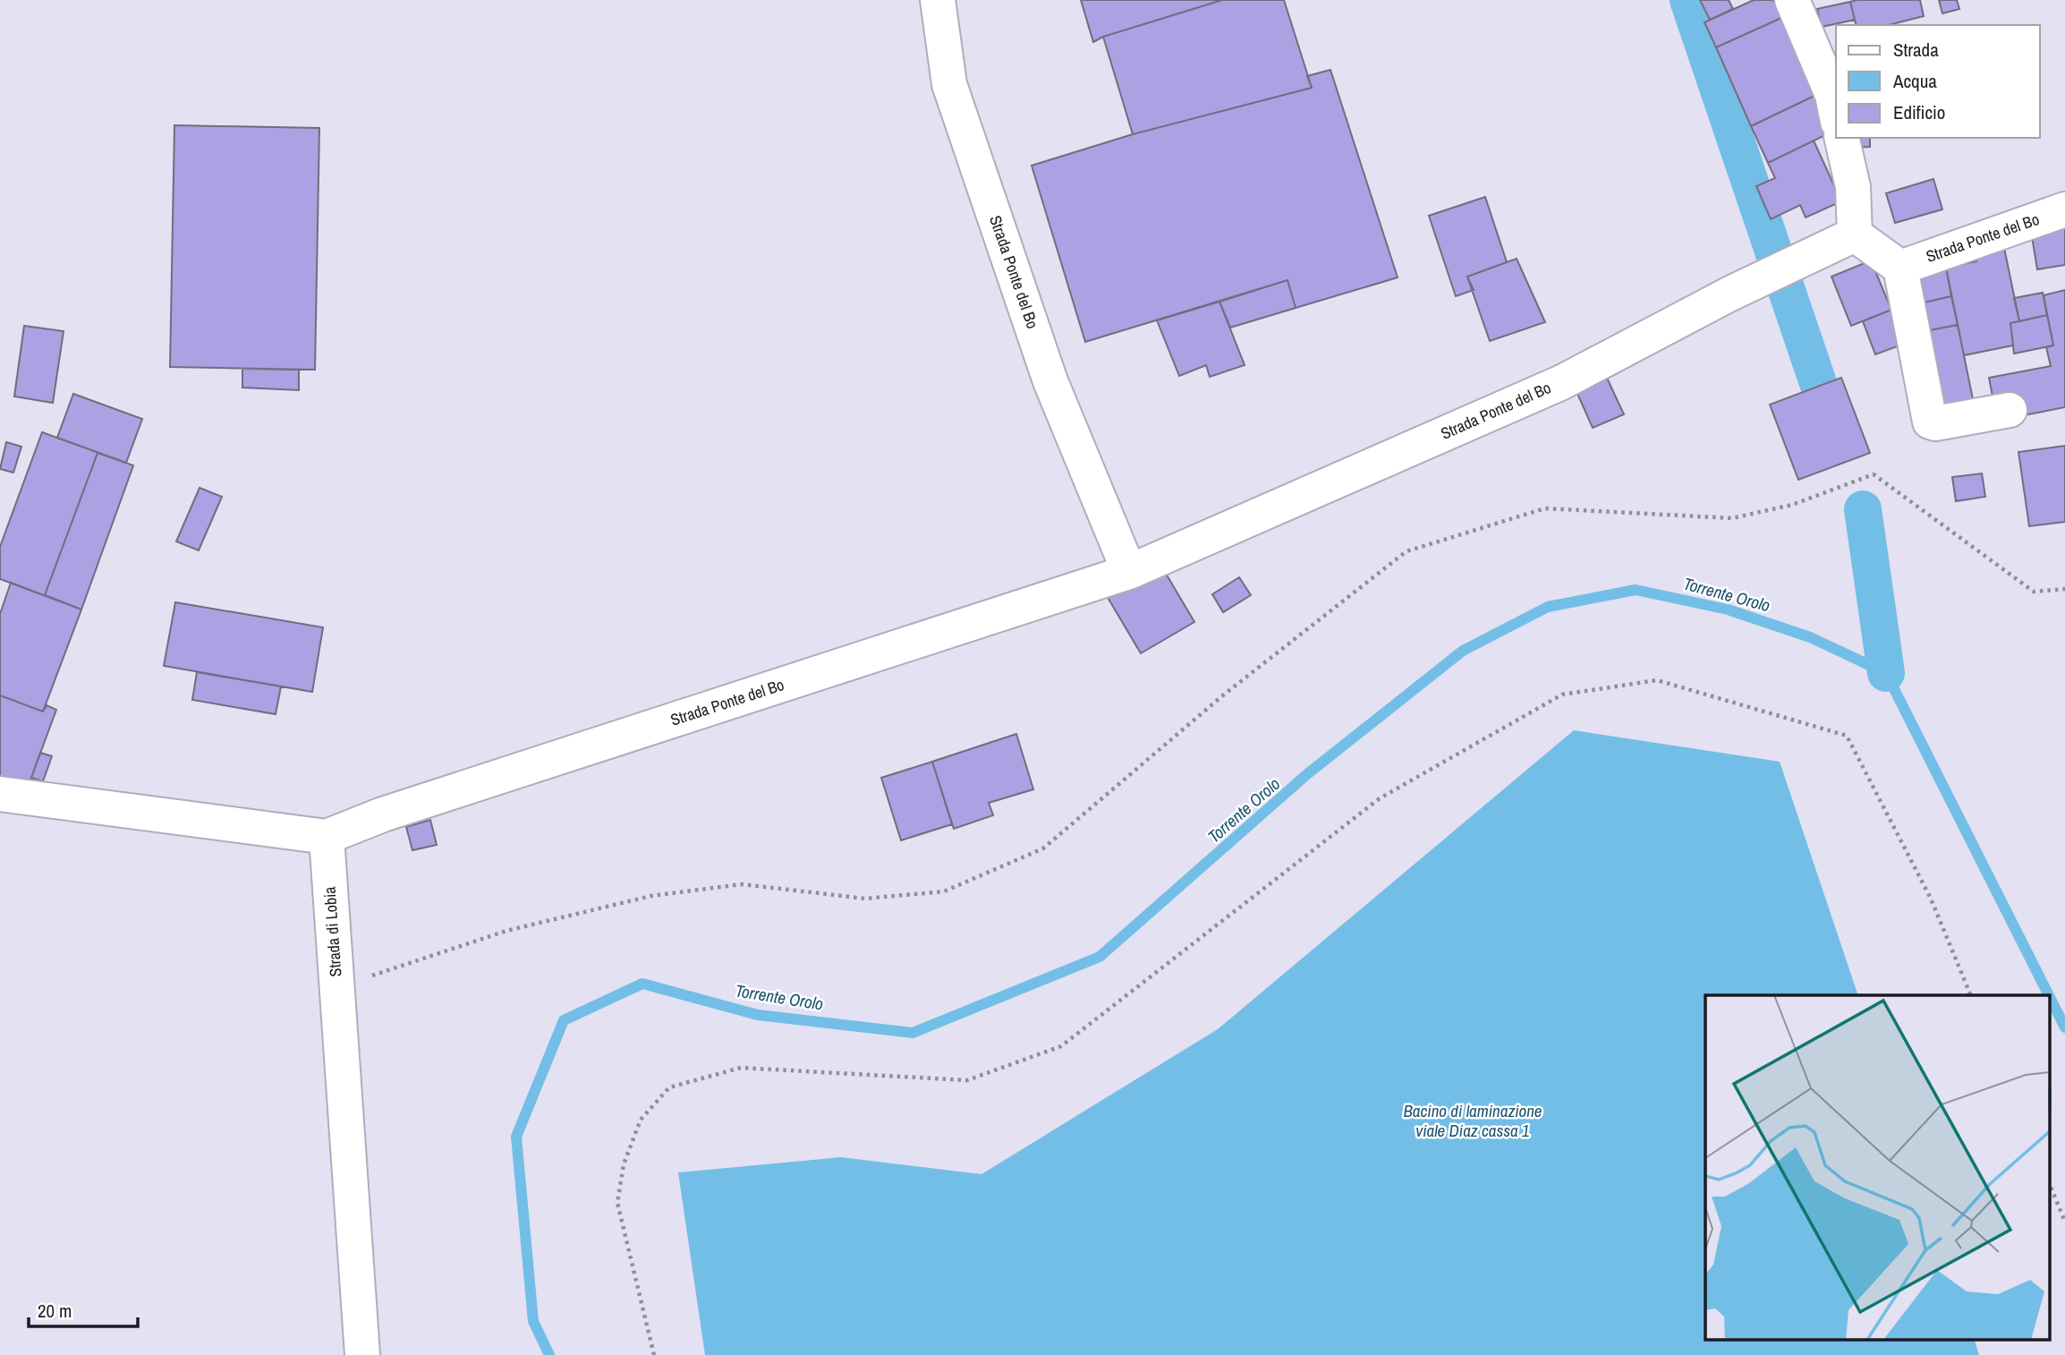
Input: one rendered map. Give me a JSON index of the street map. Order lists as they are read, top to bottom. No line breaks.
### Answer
{"streets":{"street":["Strada Ponte del Bo","Strada di Lobia"]},"crossings":[["Strada Ponte del Bo","Strada di Lobia"]],"water":["Torrente Orolo","Bacino di laminazione viale Diaz cassa 1"],"legend":["Strada","Acqua","Edificio"],"scale_bar":"20 m"}
